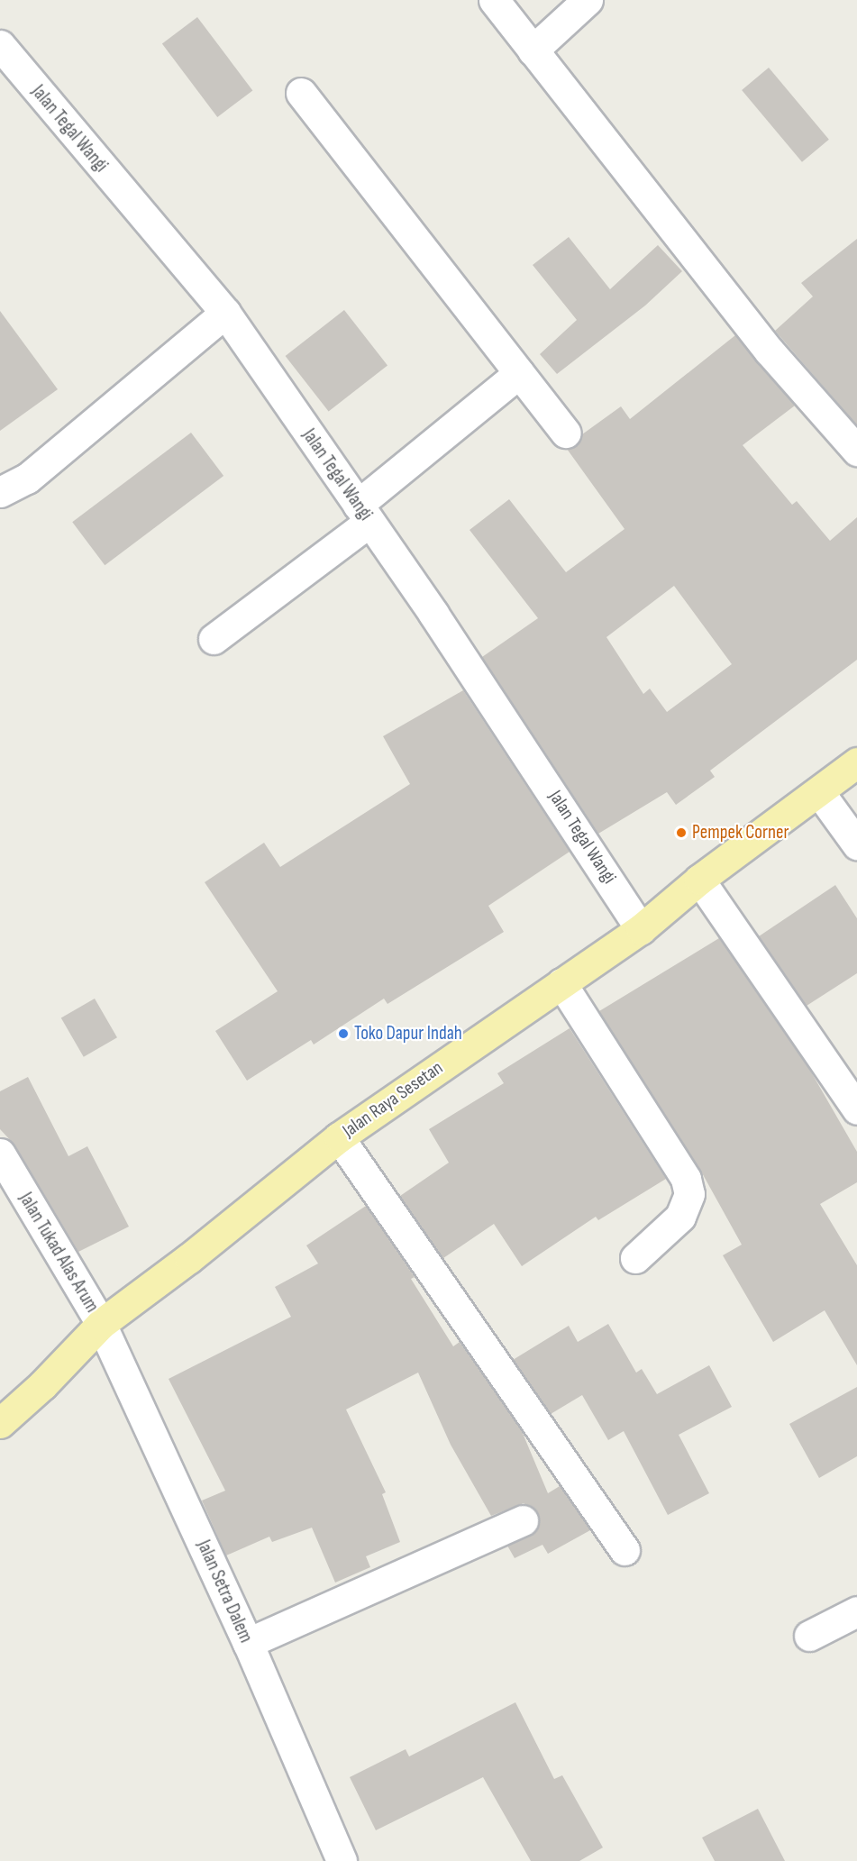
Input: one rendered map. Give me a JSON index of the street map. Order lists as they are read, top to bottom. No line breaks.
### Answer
{"streets":{"main road":["Jalan Raya Sesetan"],"street":["Jalan Tegal Wangi","Jalan Tukad Alas Arum","Jalan Setra Dalem"]},"crossings":[["Jalan Tegal Wangi","Jalan Raya Sesetan"],["Jalan Raya Sesetan","Jalan Tukad Alas Arum"],["Jalan Raya Sesetan","Jalan Setra Dalem"],["Jalan Tukad Alas Arum","Jalan Setra Dalem"]],"places":["Pempek Corner","Toko Dapur Indah"]}
